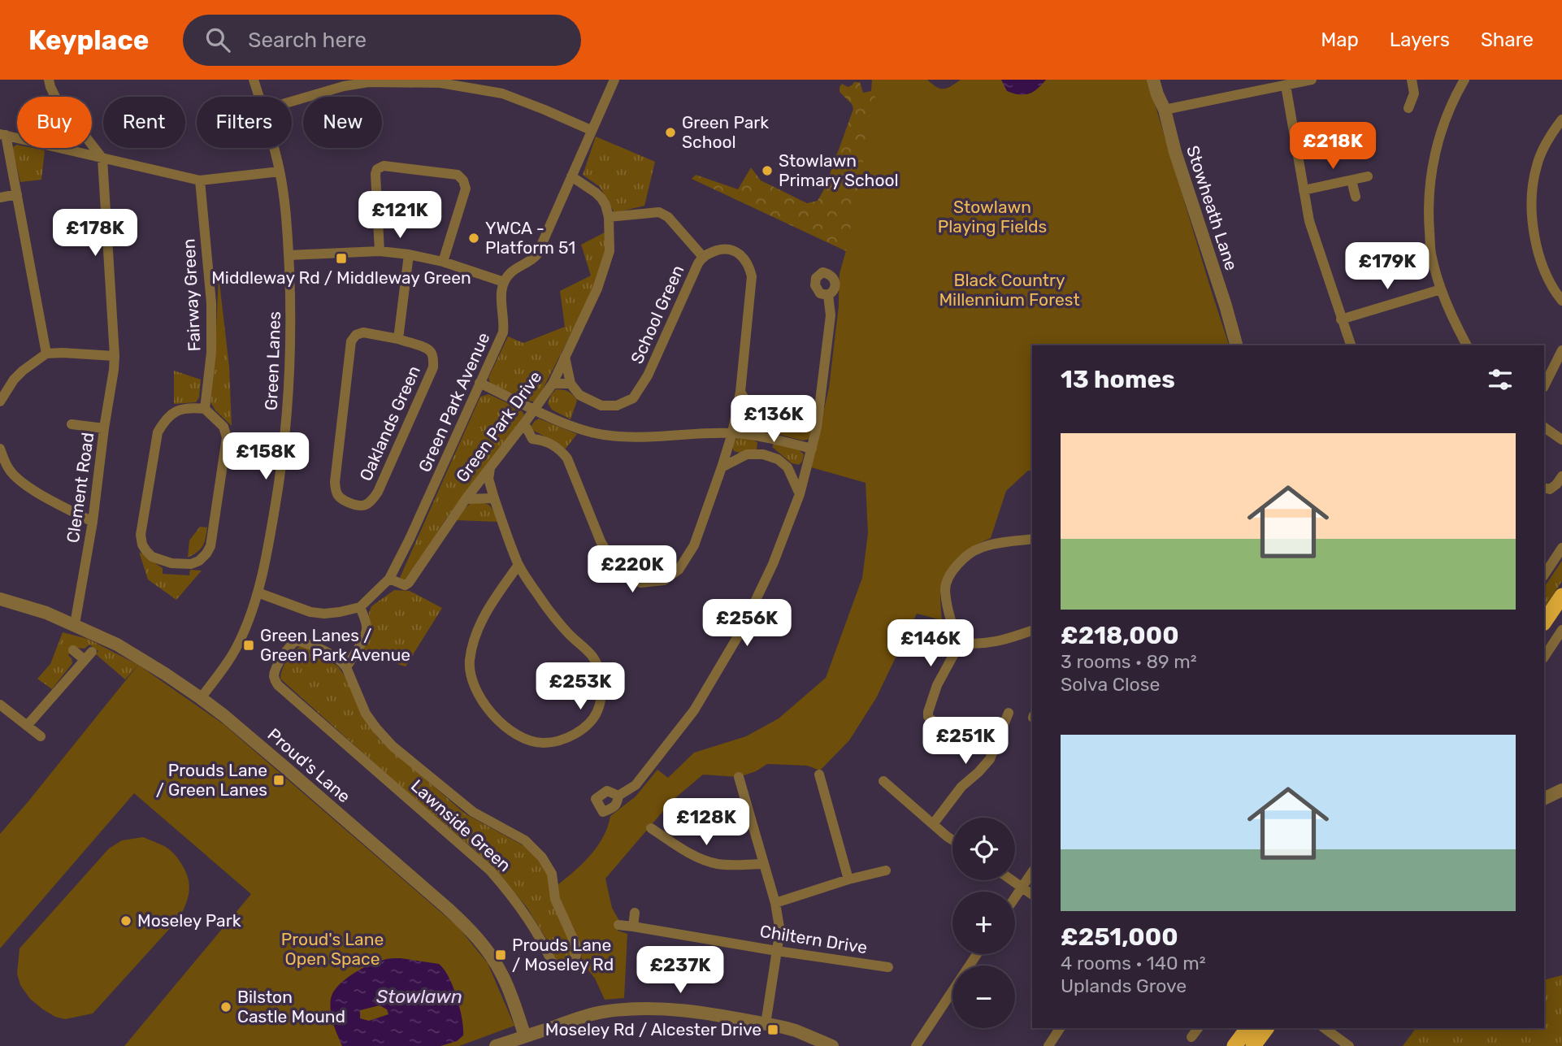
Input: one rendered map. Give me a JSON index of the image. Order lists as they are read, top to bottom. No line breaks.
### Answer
{"streets":{"street":["Stowheath Lane","Fairway Green","School Green","Green Lanes","Green Park Avenue","Oaklands Green","Green Park Drive","Clement Road","Proud's Lane","Lawnside Green","Chiltern Drive"]},"crossings":[["Green Lanes","Proud's Lane"],["Green Park Avenue","Green Park Drive"],["Clement Road","Proud's Lane"]],"water":["Stowlawn"],"parks":["Stowlawn Playing Fields","Black Country Millennium Forest","Proud's Lane Open Space"],"places":{"other":["Green Park School","Stowlawn Primary School","YWCA - Platform 51","Moseley Park","Bilston Castle Mound"],"transit":["Middleway Rd / Middleway Green","Green Lanes / Green Park Avenue","Prouds Lane / Green Lanes","Prouds Lane / Moseley Rd","Moseley Rd / Alcester Drive"]},"page":{"header":"Keyplace","search":"Search here","nav":["Map","Layers","Share"],"chip":["Buy","Rent","Filters","New"],"price":["£218K","£121K","£178K","£179K","£136K","£158K","£220K","£256K","£146K","£253K","£251K","£128K","£237K"],"heading":"13 homes","list":[{"name":"£218,000","note":"3 rooms · 89 m² · Solva Close"},{"name":"£251,000","note":"4 rooms · 140 m² · Uplands Grove"}],"map_buttons":["+","−"]}}
